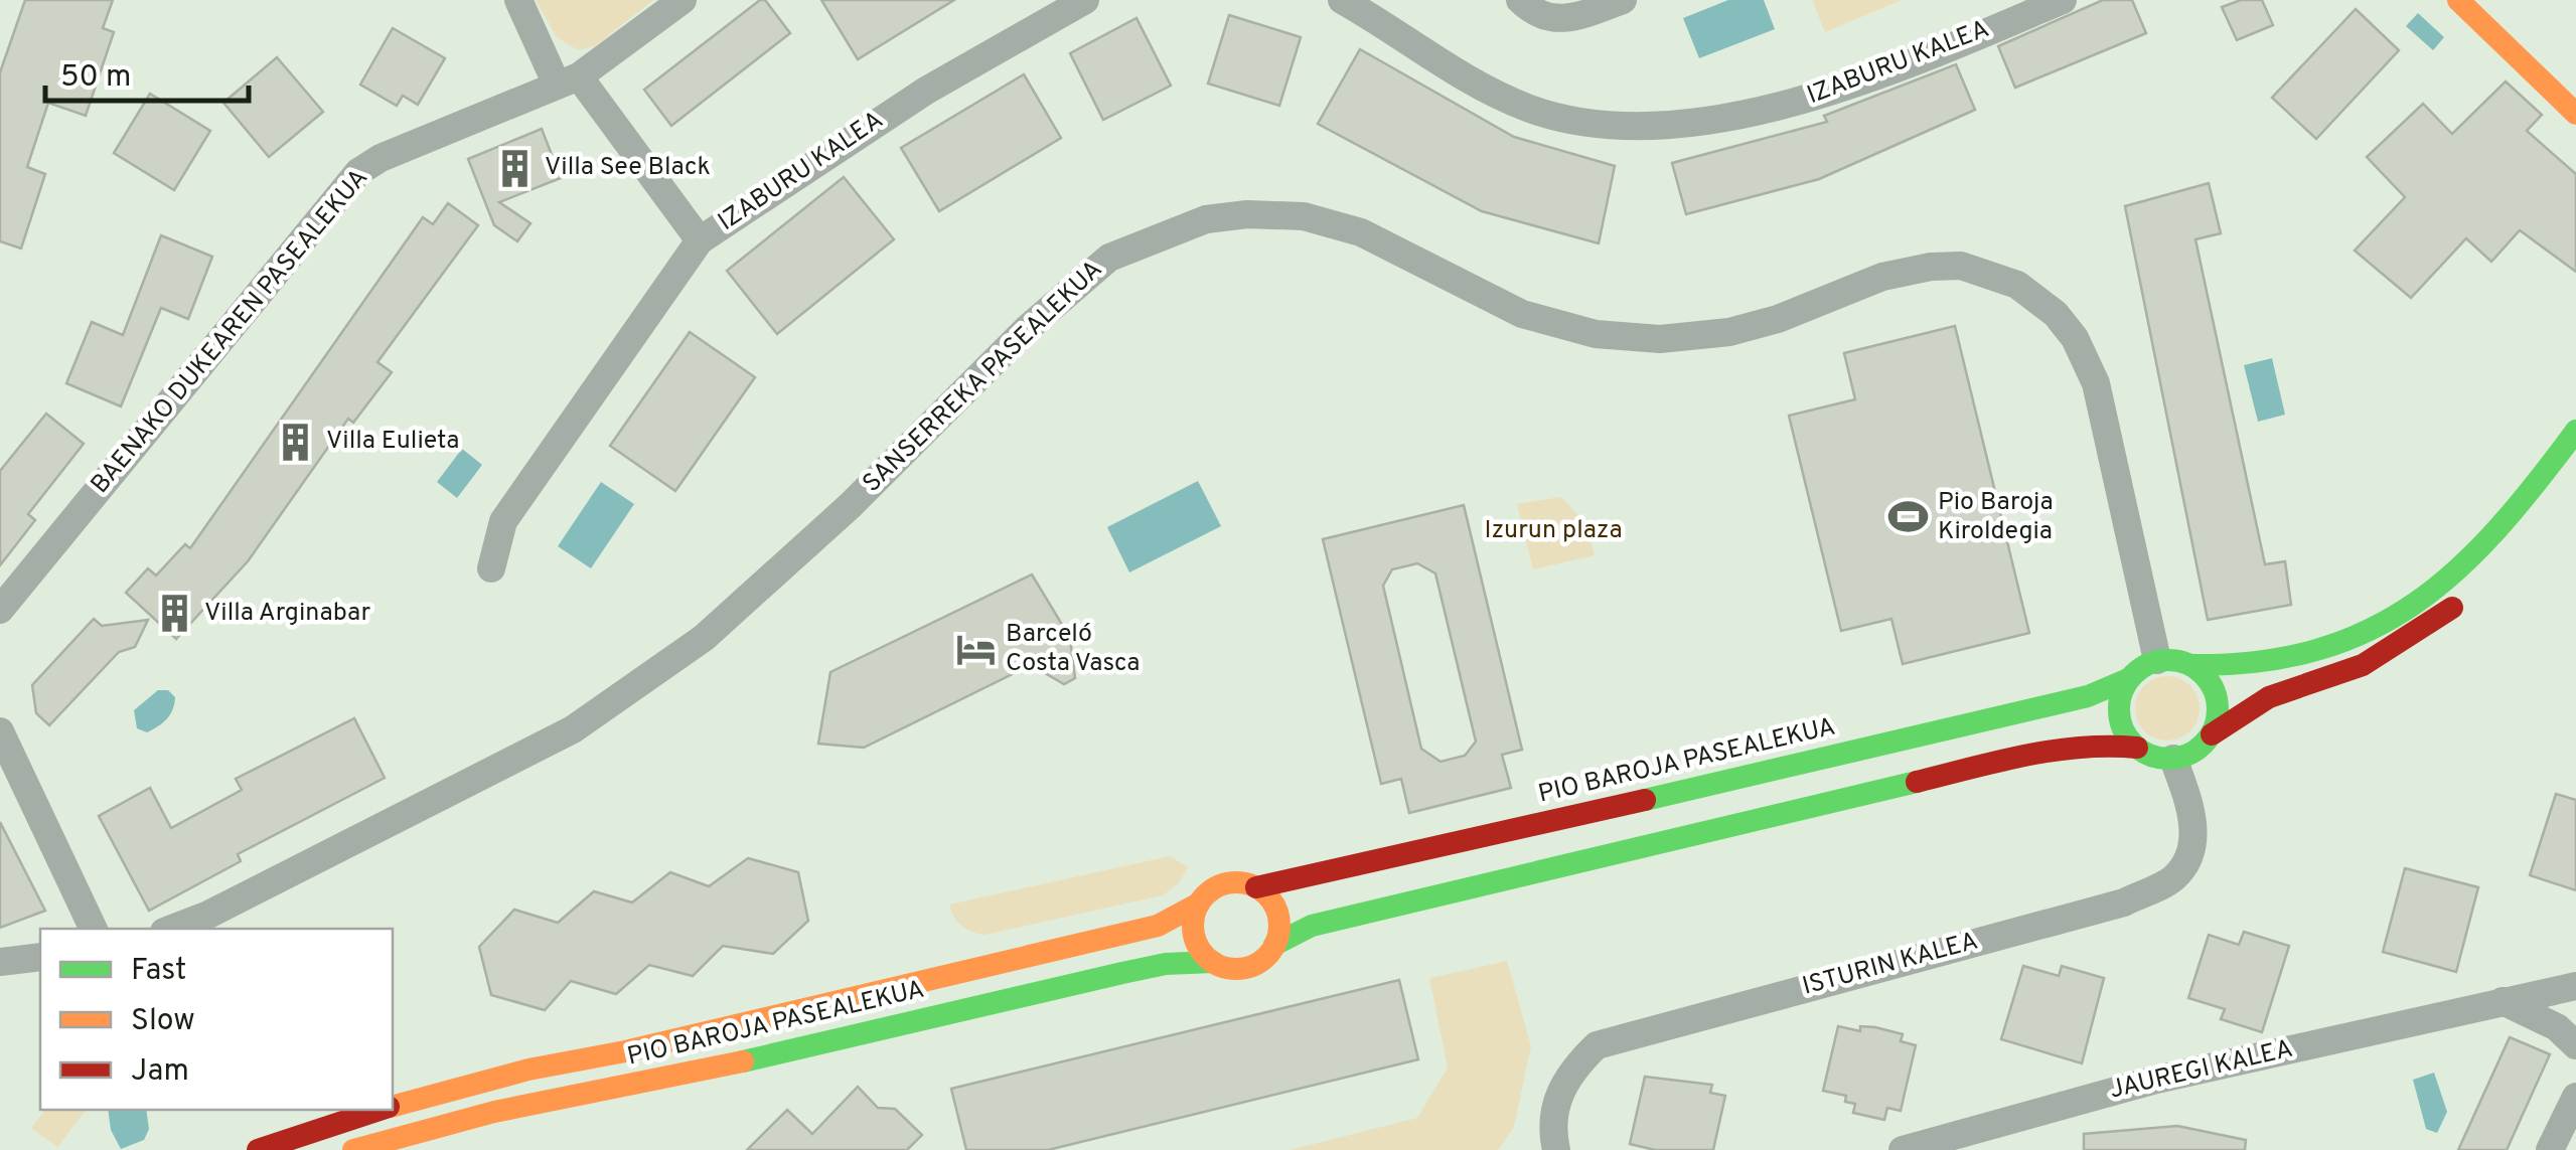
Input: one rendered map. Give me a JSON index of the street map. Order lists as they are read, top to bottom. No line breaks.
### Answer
{"streets":{"main road":["PIO BAROJA PASEALEKUA"],"street":["IZABURU KALEA","BAENAKO DUKEAREN PASEALEKUA","SANSERREKA PASEALEKUA","ISTURIN KALEA","JAUREGI KALEA"]},"crossings":[["SANSERREKA PASEALEKUA","PIO BAROJA PASEALEKUA"],["SANSERREKA PASEALEKUA","ISTURIN KALEA"],["PIO BAROJA PASEALEKUA","ISTURIN KALEA"]],"parks":["Izurun plaza"],"places":{"building":["Villa See Black","Villa Eulieta","Villa Arginabar"],"sports":["Pio Baroja Kiroldegia"],"hotel":["Barceló Costa Vasca"]},"legend":["Fast","Slow","Jam"],"scale_bar":"50 m"}
